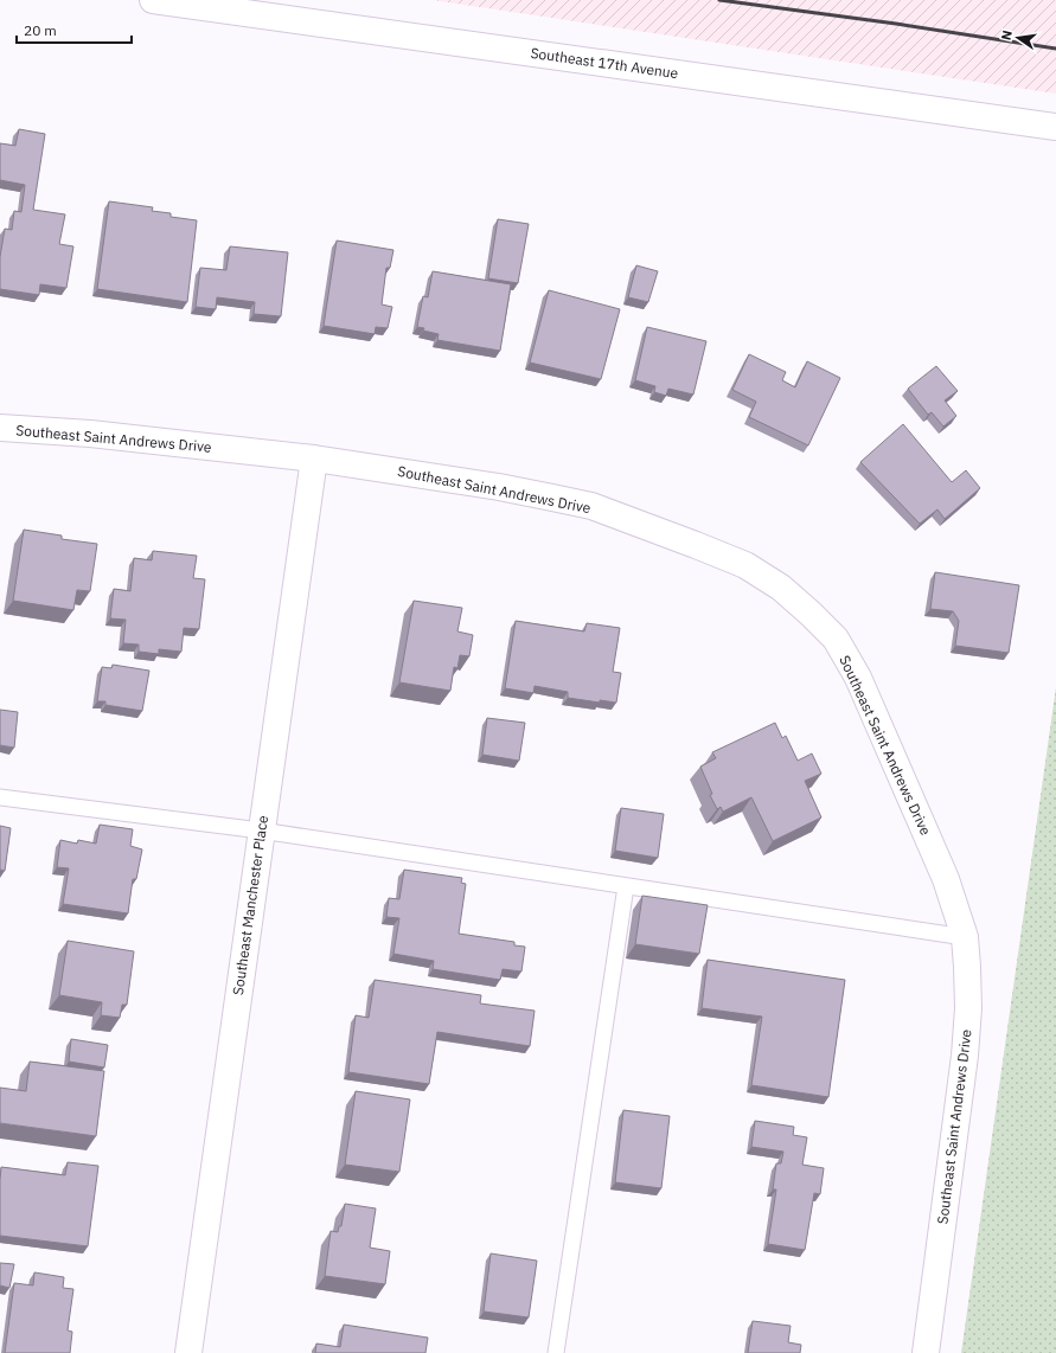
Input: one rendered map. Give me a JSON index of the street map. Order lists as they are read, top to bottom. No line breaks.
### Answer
{"streets":{"street":["Southeast 17th Avenue","Southeast Saint Andrews Drive","Southeast Manchester Place"]},"crossings":[["Southeast Saint Andrews Drive","Southeast Manchester Place"]],"scale_bar":"20 m","north":"left"}
